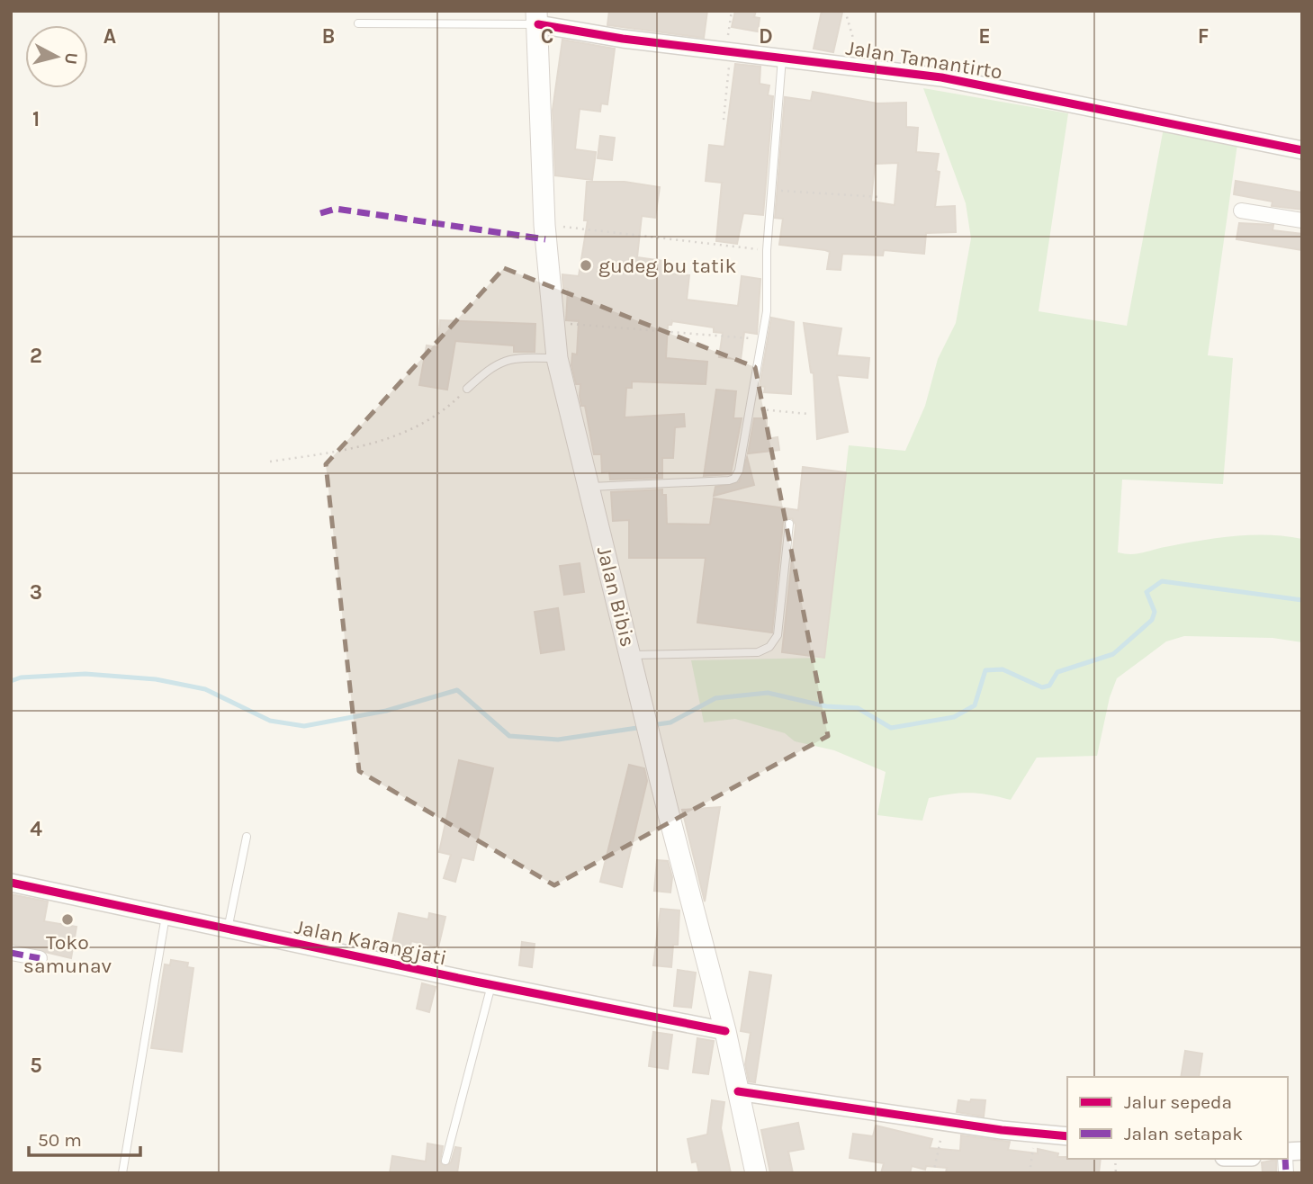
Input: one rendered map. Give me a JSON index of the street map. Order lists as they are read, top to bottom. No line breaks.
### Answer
{"streets":{"main road":["Jalan Bibis"],"street":["Jalan Tamantirto","Jalan Karangjati"]},"crossings":[["Jalan Tamantirto","Jalan Bibis"],["Jalan Bibis","Jalan Karangjati"]],"places":["gudeg bu tatik","Toko samunav"],"legend":["Jalur sepeda","Jalan setapak"],"scale_bar":"50 m","north":"right","grid":{"columns":["A","B","C","D","E","F"],"rows":["1","2","3","4","5"]}}
